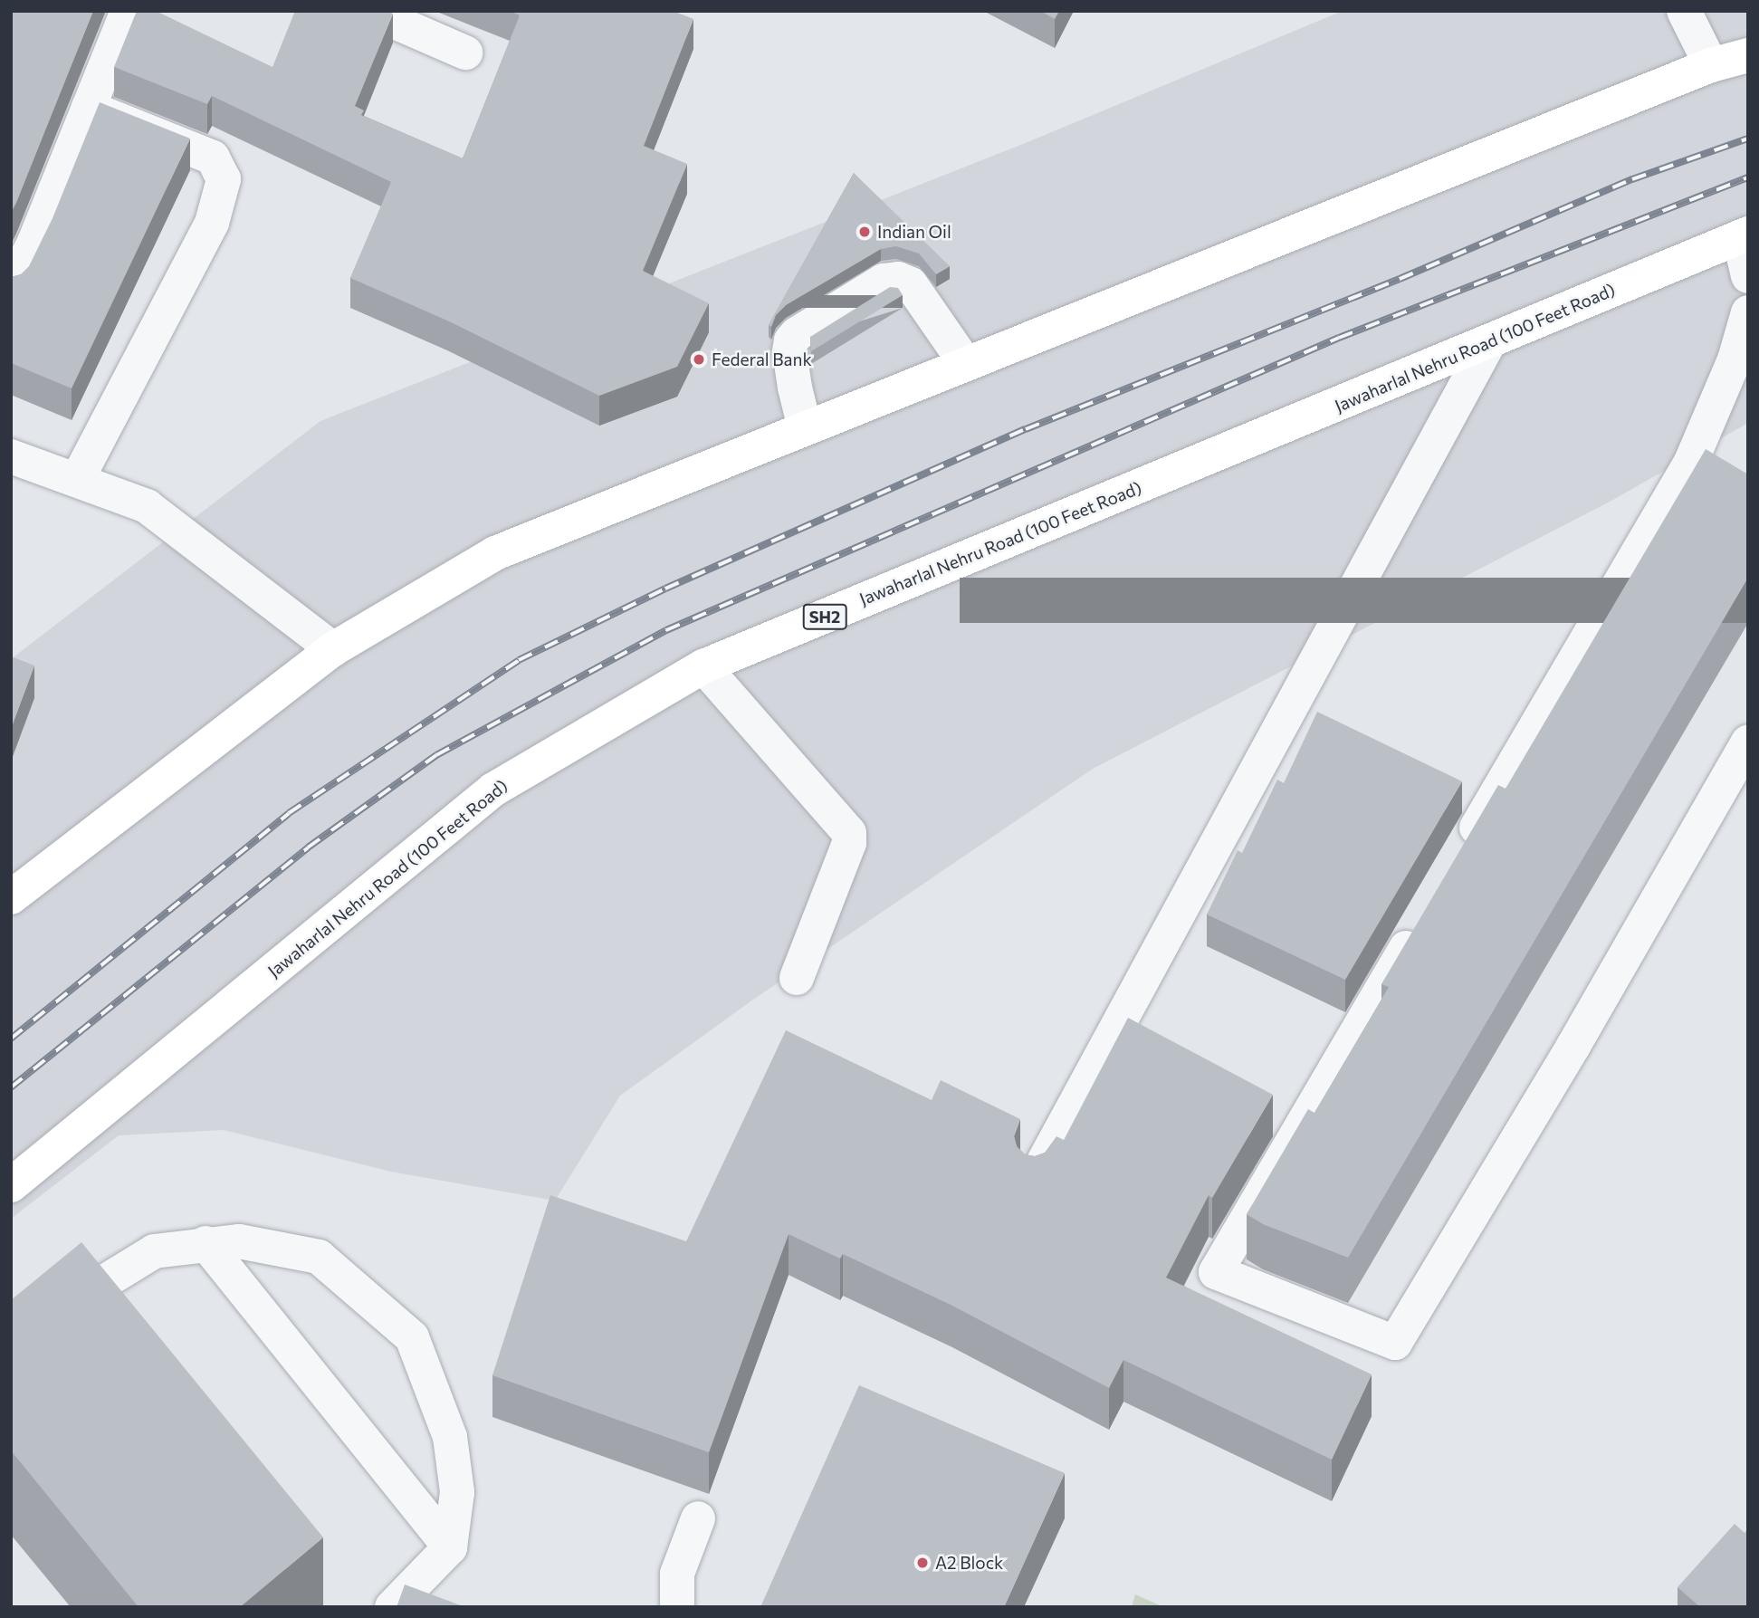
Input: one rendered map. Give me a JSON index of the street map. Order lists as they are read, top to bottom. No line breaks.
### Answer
{"streets":{"main road":["Jawaharlal Nehru Road (100 Feet Road)","SH2"]},"places":["Indian Oil","Federal Bank","A2 Block"]}
